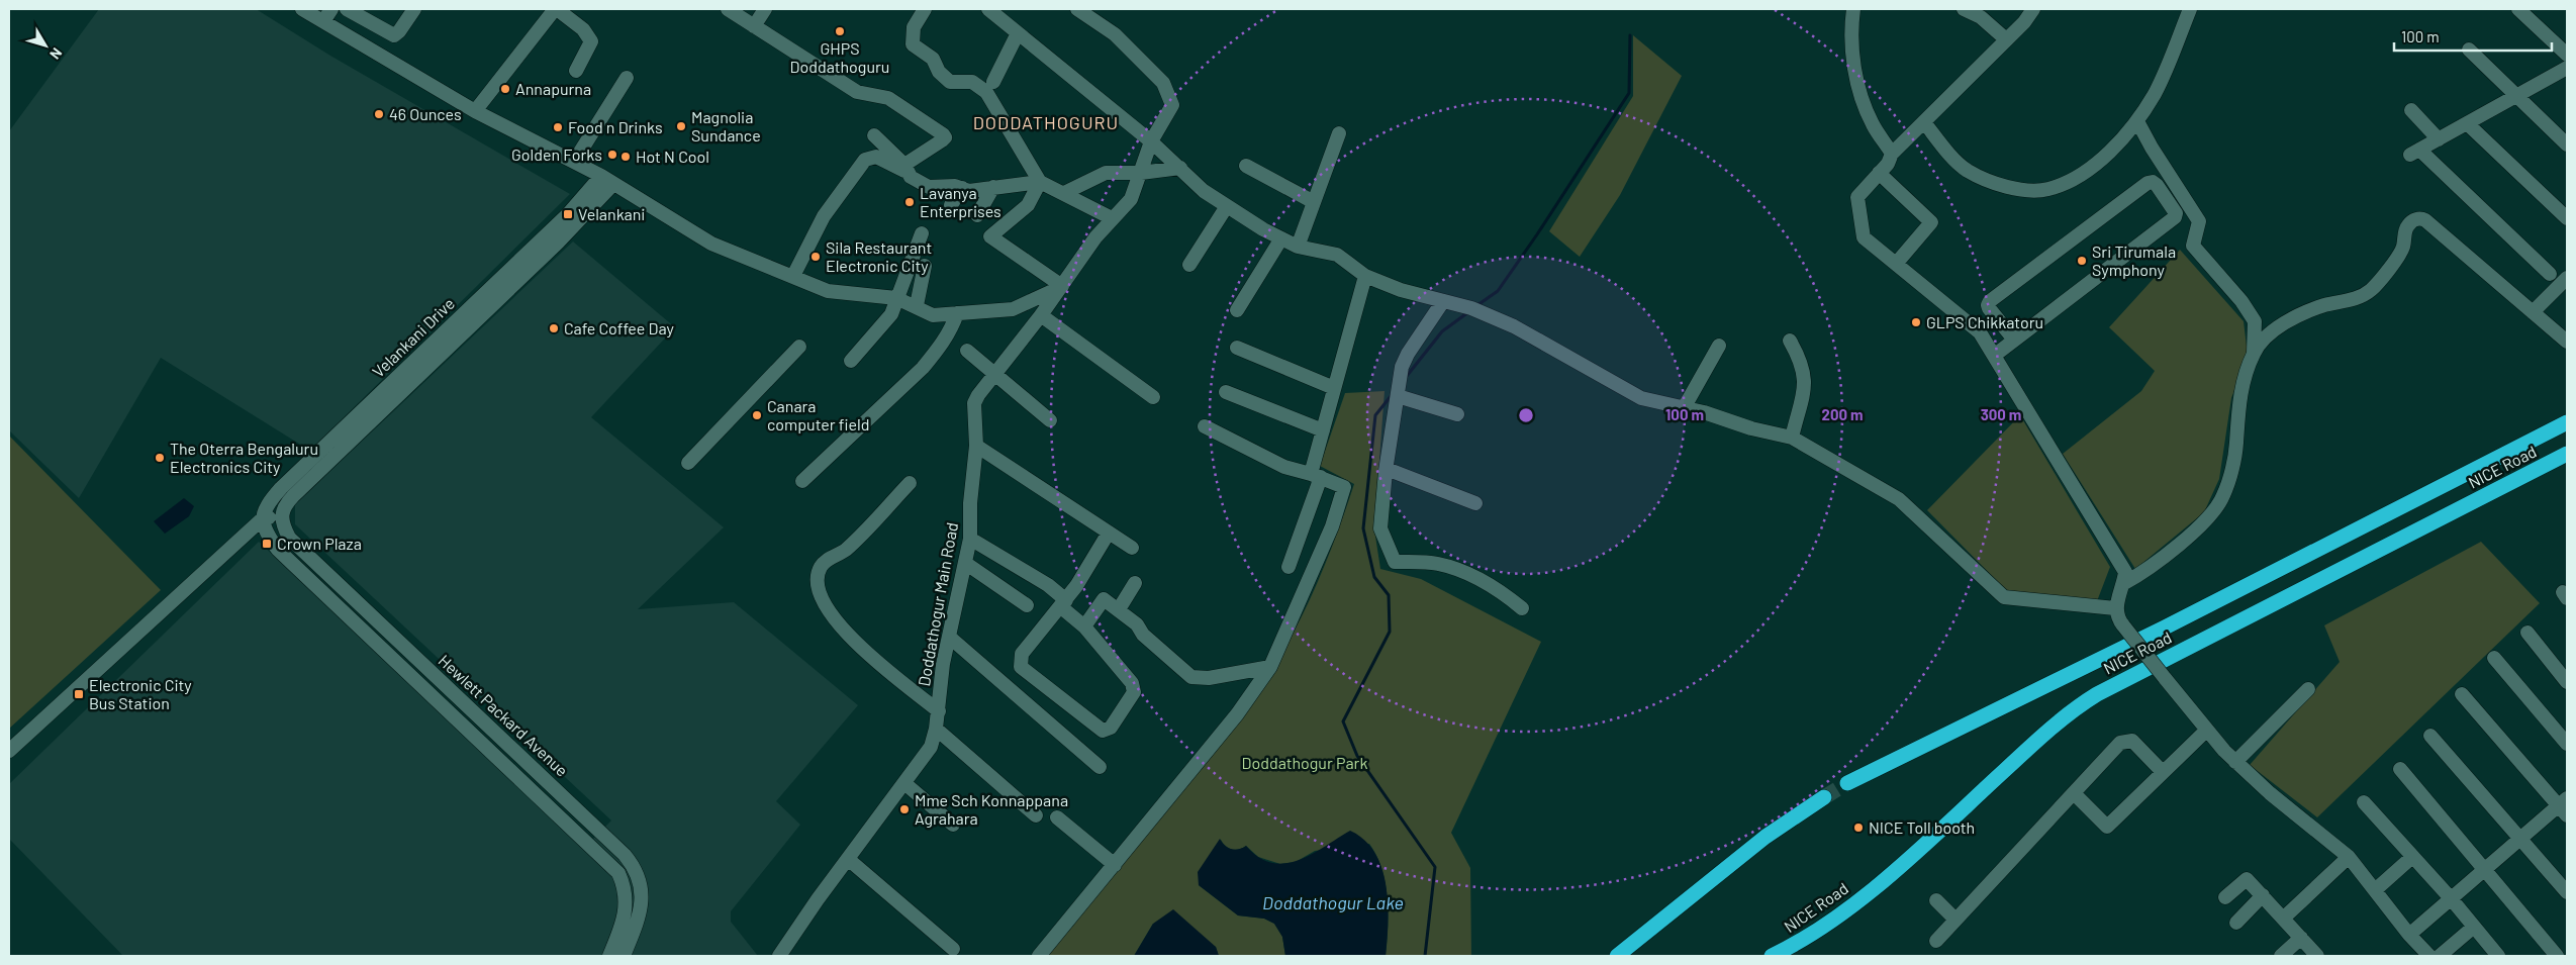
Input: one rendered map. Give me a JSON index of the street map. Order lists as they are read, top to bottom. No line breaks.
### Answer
{"streets":{"highway":["NICE Road"],"street":["Velankani Drive","Doddathogur Main Road","Hewlett Packard Avenue"]},"crossings":[["Velankani Drive","Hewlett Packard Avenue"]],"districts":["DODDATHOGURU"],"water":["Doddathogur Lake"],"parks":["Doddathogur Park"],"places":{"other":["GHPS Doddathoguru","Annapurna","46 Ounces","Magnolia Sundance","Food n Drinks","Golden Forks","Hot N Cool","Lavanya Enterprises","Sila Restaurant Electronic City","Sri Tirumala Symphony","GLPS Chikkatoru","Cafe Coffee Day","Canara computer field","The Oterra Bengaluru Electronics City","Mme Sch Konnappana Agrahara","NICE Toll booth"],"transit":["Velankani","Crown Plaza","Electronic City Bus Station"]},"scale_bar":"100 m","north":"bottom right","rings":["100 m","200 m","300 m"]}
